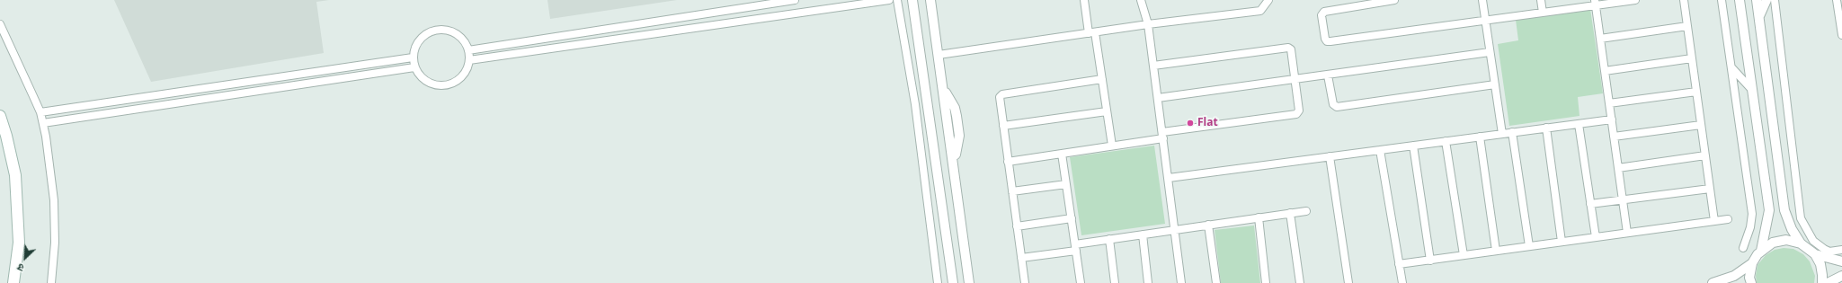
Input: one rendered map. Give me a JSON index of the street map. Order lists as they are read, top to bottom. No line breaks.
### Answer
{"places":["Flat"],"north":"bottom left"}
